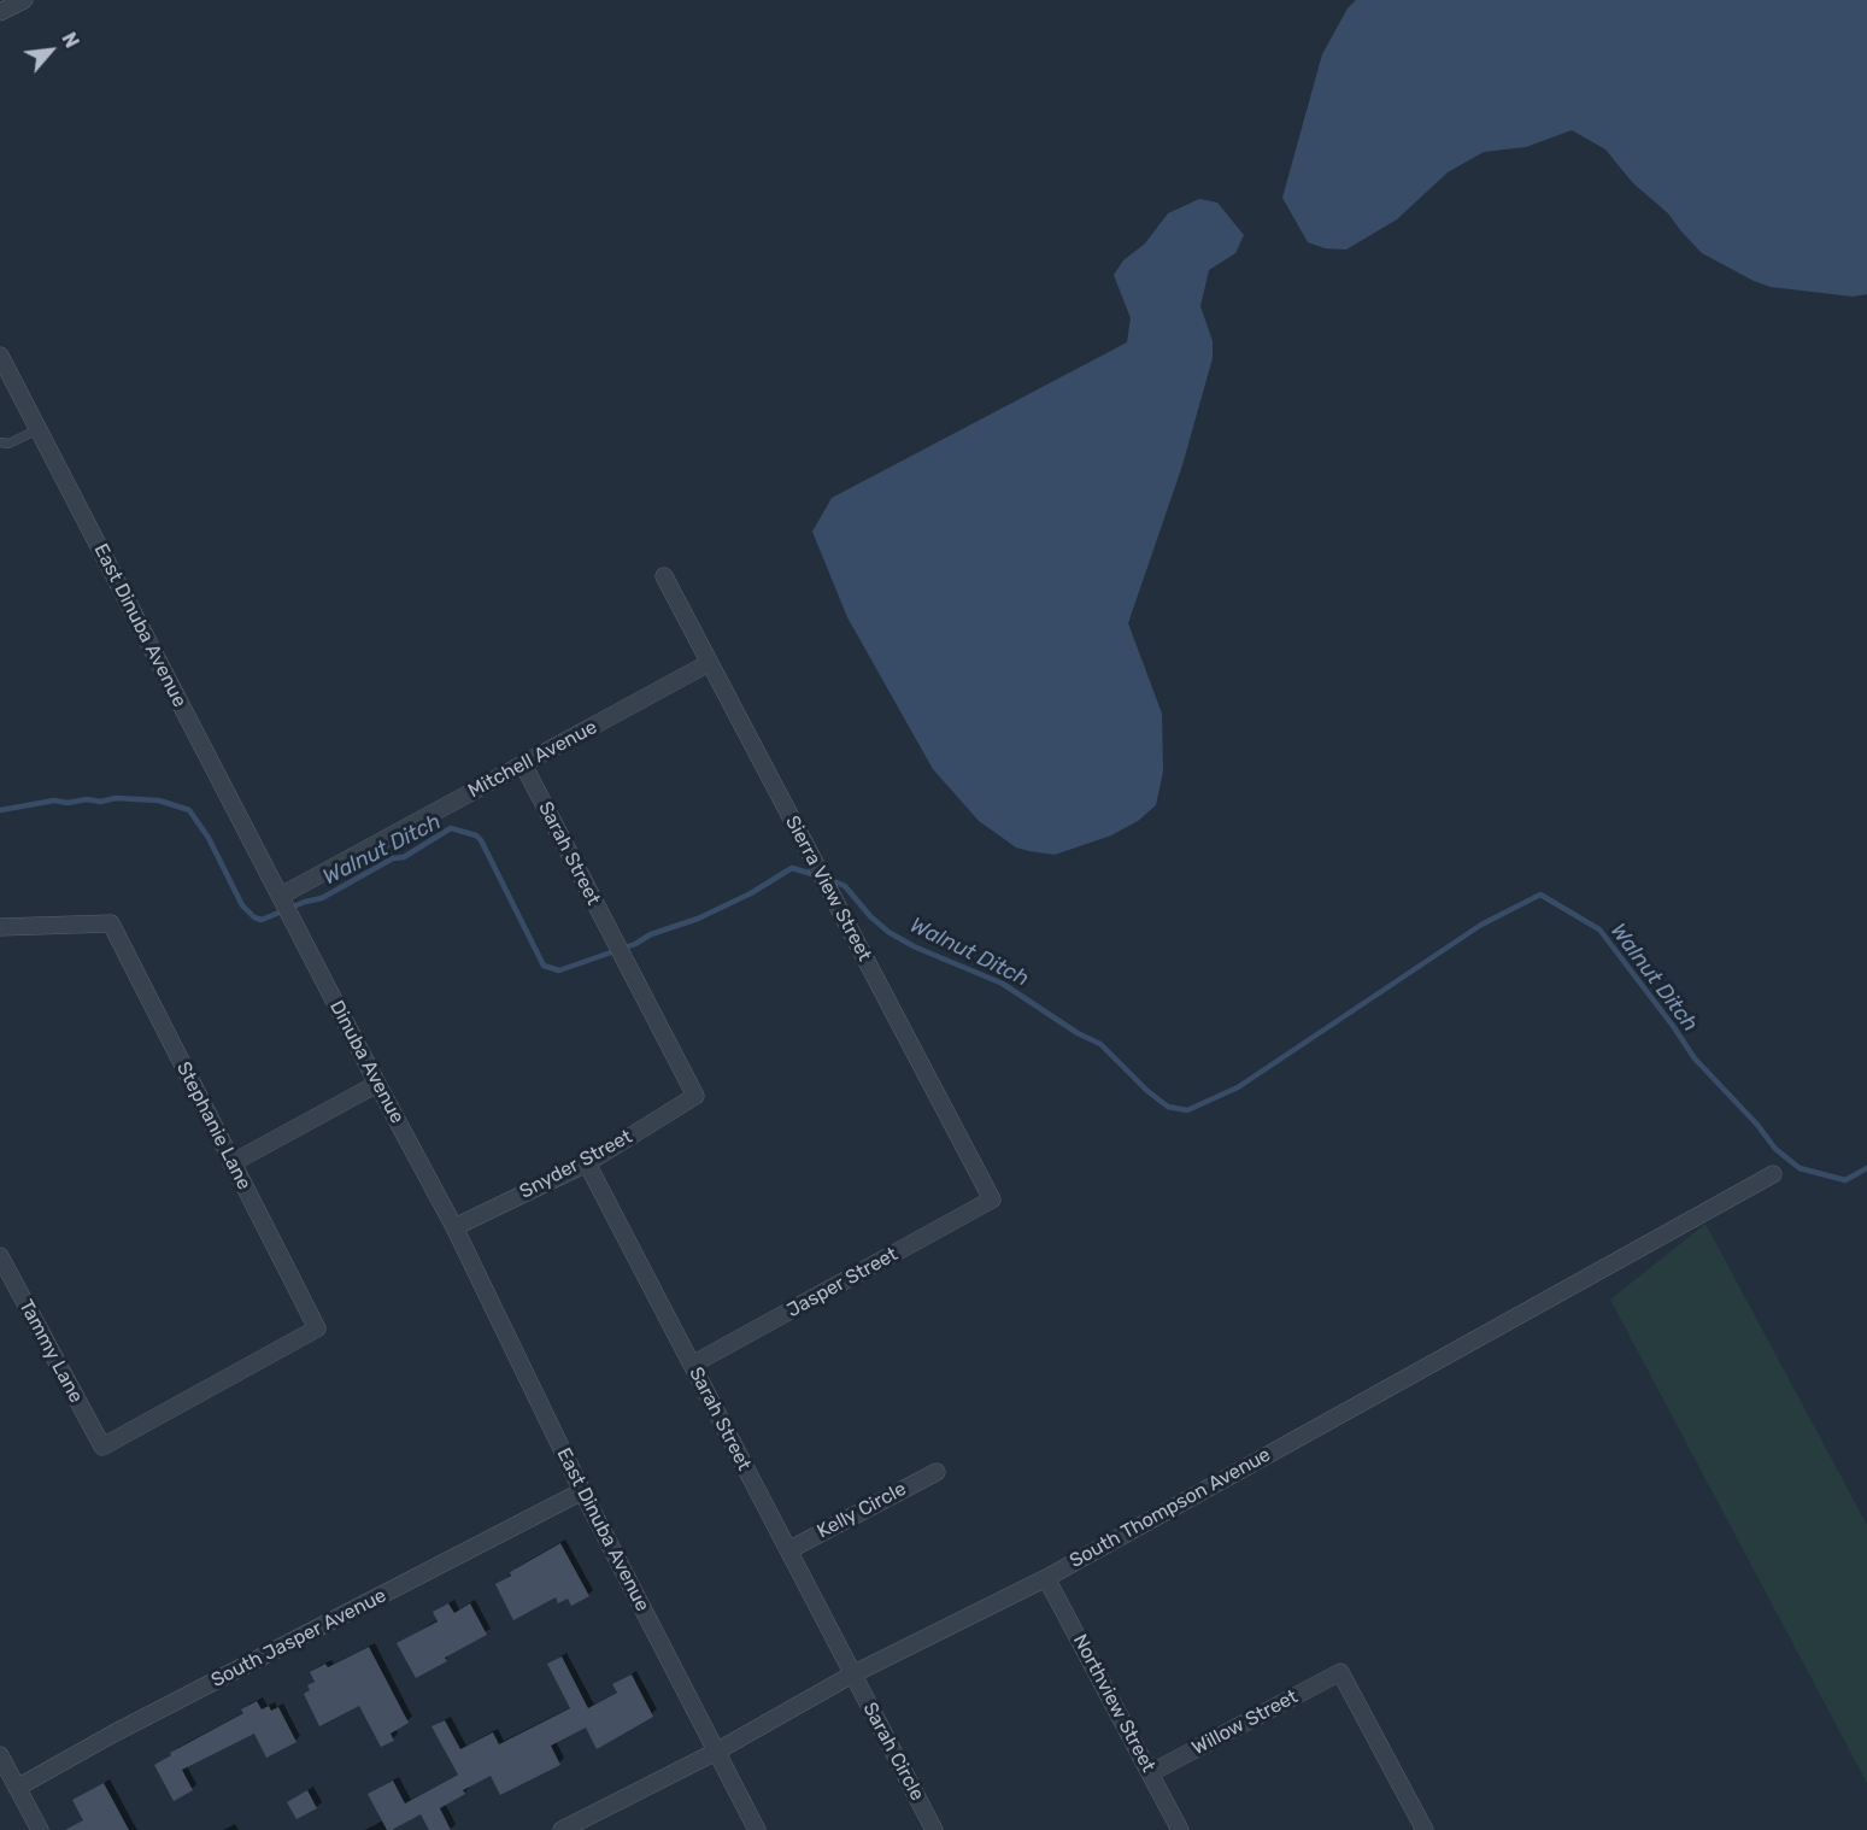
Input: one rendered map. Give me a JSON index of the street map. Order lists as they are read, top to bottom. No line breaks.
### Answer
{"streets":{"street":["East Dinuba Avenue","Mitchell Avenue","Sarah Street","Sierra View Street","Dinuba Avenue","Stephanie Lane","Snyder Street","Jasper Street","Tammy Lane","South Thompson Avenue","Kelly Circle","South Jasper Avenue","Northview Street","Willow Street","Sarah Circle"]},"crossings":[["East Dinuba Avenue","Mitchell Avenue"],["East Dinuba Avenue","Dinuba Avenue"],["East Dinuba Avenue","Snyder Street"],["East Dinuba Avenue","South Thompson Avenue"],["East Dinuba Avenue","South Jasper Avenue"],["Mitchell Avenue","Sarah Street"],["Mitchell Avenue","Sierra View Street"],["Mitchell Avenue","Dinuba Avenue"],["Sarah Street","Snyder Street"],["Sarah Street","Jasper Street"],["Sarah Street","South Thompson Avenue"],["Sarah Street","Kelly Circle"],["Sarah Street","Sarah Circle"],["Sierra View Street","Jasper Street"],["Dinuba Avenue","Snyder Street"],["Stephanie Lane","Tammy Lane"],["South Thompson Avenue","Northview Street"],["South Thompson Avenue","Sarah Circle"],["Northview Street","Willow Street"]],"water":["Walnut Ditch"],"north":"top right"}
